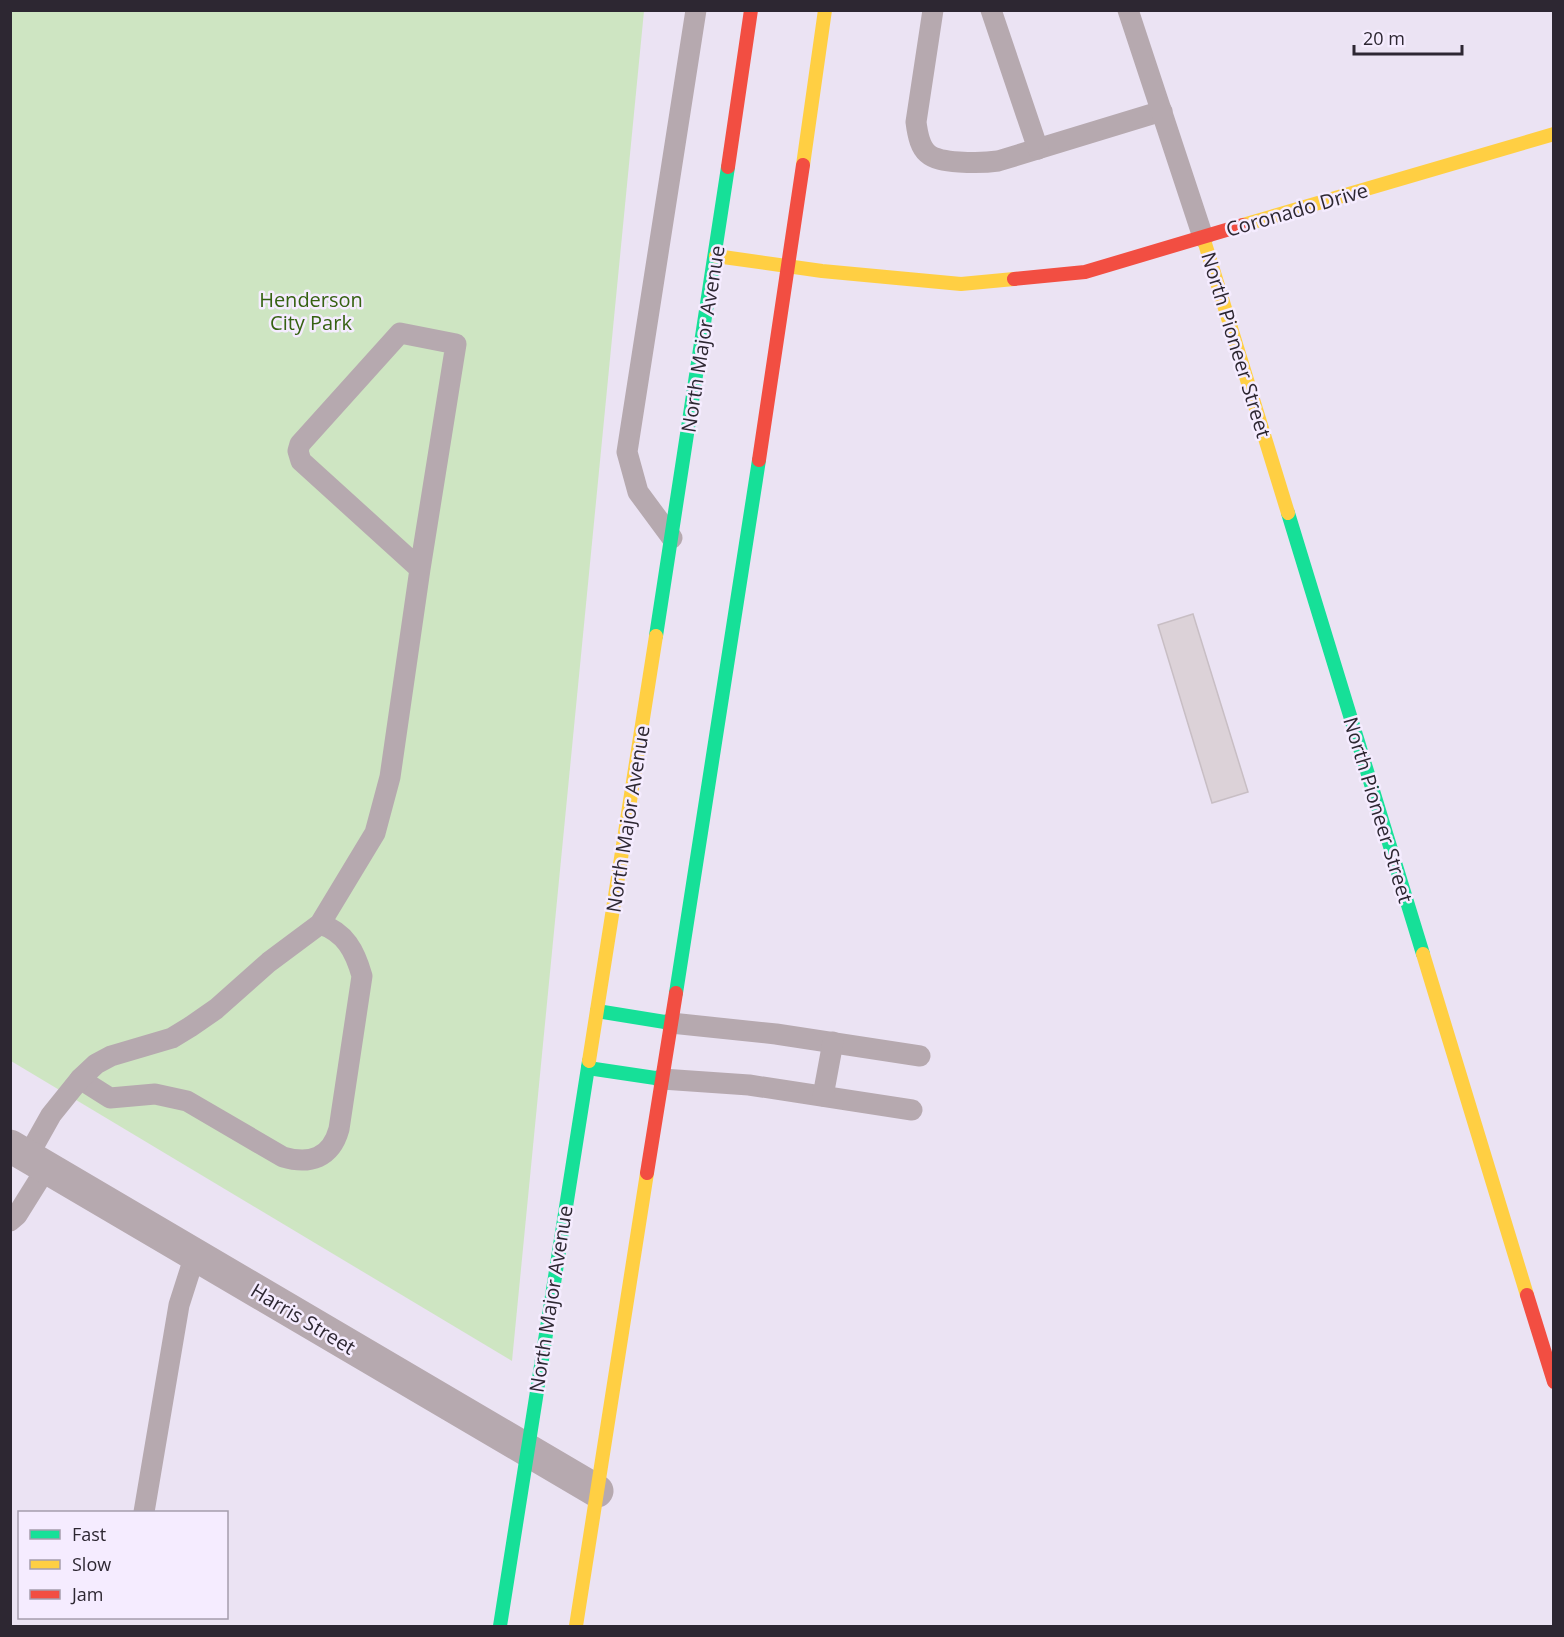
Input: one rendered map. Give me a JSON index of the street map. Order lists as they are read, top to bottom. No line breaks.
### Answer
{"streets":{"street":["Coronado Drive","North Major Avenue","North Pioneer Street","Harris Street"]},"crossings":[["Coronado Drive","North Major Avenue"],["Coronado Drive","North Pioneer Street"],["North Major Avenue","Harris Street"]],"parks":["Henderson City Park"],"legend":["Fast","Slow","Jam"],"scale_bar":"20 m"}
